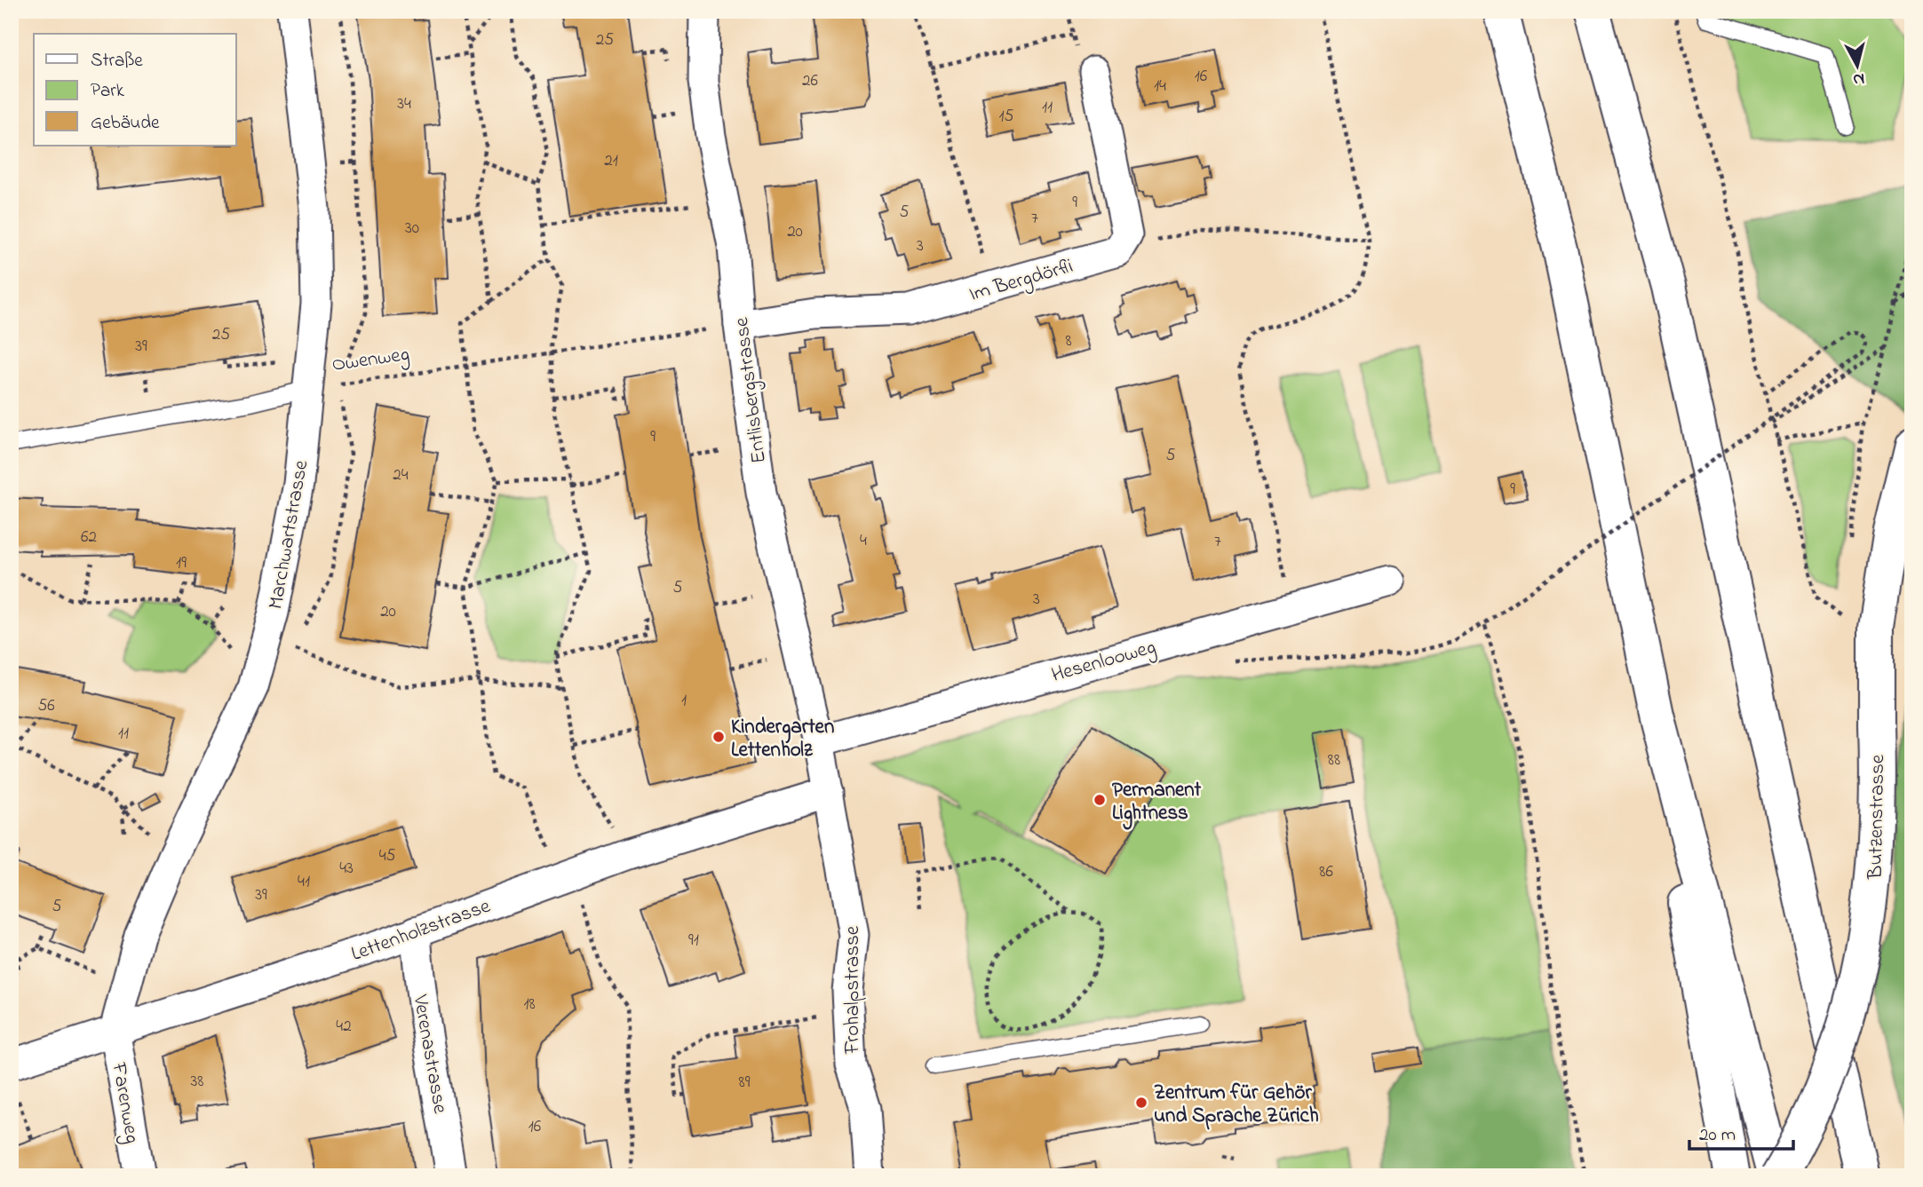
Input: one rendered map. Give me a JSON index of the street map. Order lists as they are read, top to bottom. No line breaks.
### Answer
{"streets":{"main road":["Butzenstrasse"],"street":["Im Bergdörfli","Entlisbergstrasse","Marchwartstrasse","Hesenlooweg","Lettenholzstrasse","Frohalpstrasse","Verenastrasse","Farenweg"],"lane":["Owenweg"]},"crossings":[["Im Bergdörfli","Owenweg"],["Im Bergdörfli","Entlisbergstrasse"],["Owenweg","Entlisbergstrasse"],["Owenweg","Marchwartstrasse"],["Entlisbergstrasse","Hesenlooweg"],["Entlisbergstrasse","Lettenholzstrasse"],["Entlisbergstrasse","Frohalpstrasse"],["Marchwartstrasse","Lettenholzstrasse"],["Marchwartstrasse","Farenweg"],["Hesenlooweg","Lettenholzstrasse"],["Hesenlooweg","Frohalpstrasse"],["Lettenholzstrasse","Frohalpstrasse"],["Lettenholzstrasse","Verenastrasse"],["Lettenholzstrasse","Farenweg"]],"places":["Kindergarten Lettenholz","Permanent Lightness","Zentrum für Gehör und Sprache Zürich"],"house_numbers":["25","16","26","14","34","11","15","21","9","5","7","30","20","3","25","8","39","9","5","24","9","62","4","7","19","5","3","20","1","56","11","88","45","43","86","41","39","5","91","18","42","38","89","16"],"legend":["Straße","Park","Gebäude"],"scale_bar":"20 m","north":"bottom"}
